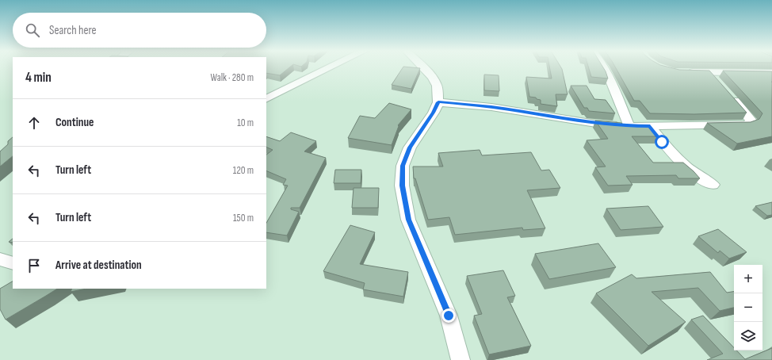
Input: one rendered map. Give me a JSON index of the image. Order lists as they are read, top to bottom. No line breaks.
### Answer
{"page":{"search":"Search here","heading":["4 min","Walk · 280 m"],"list":[["Continue","10 m"],["Turn left","120 m"],["Turn left","150 m"],"Arrive at destination"],"map_buttons":["+","−"]}}
